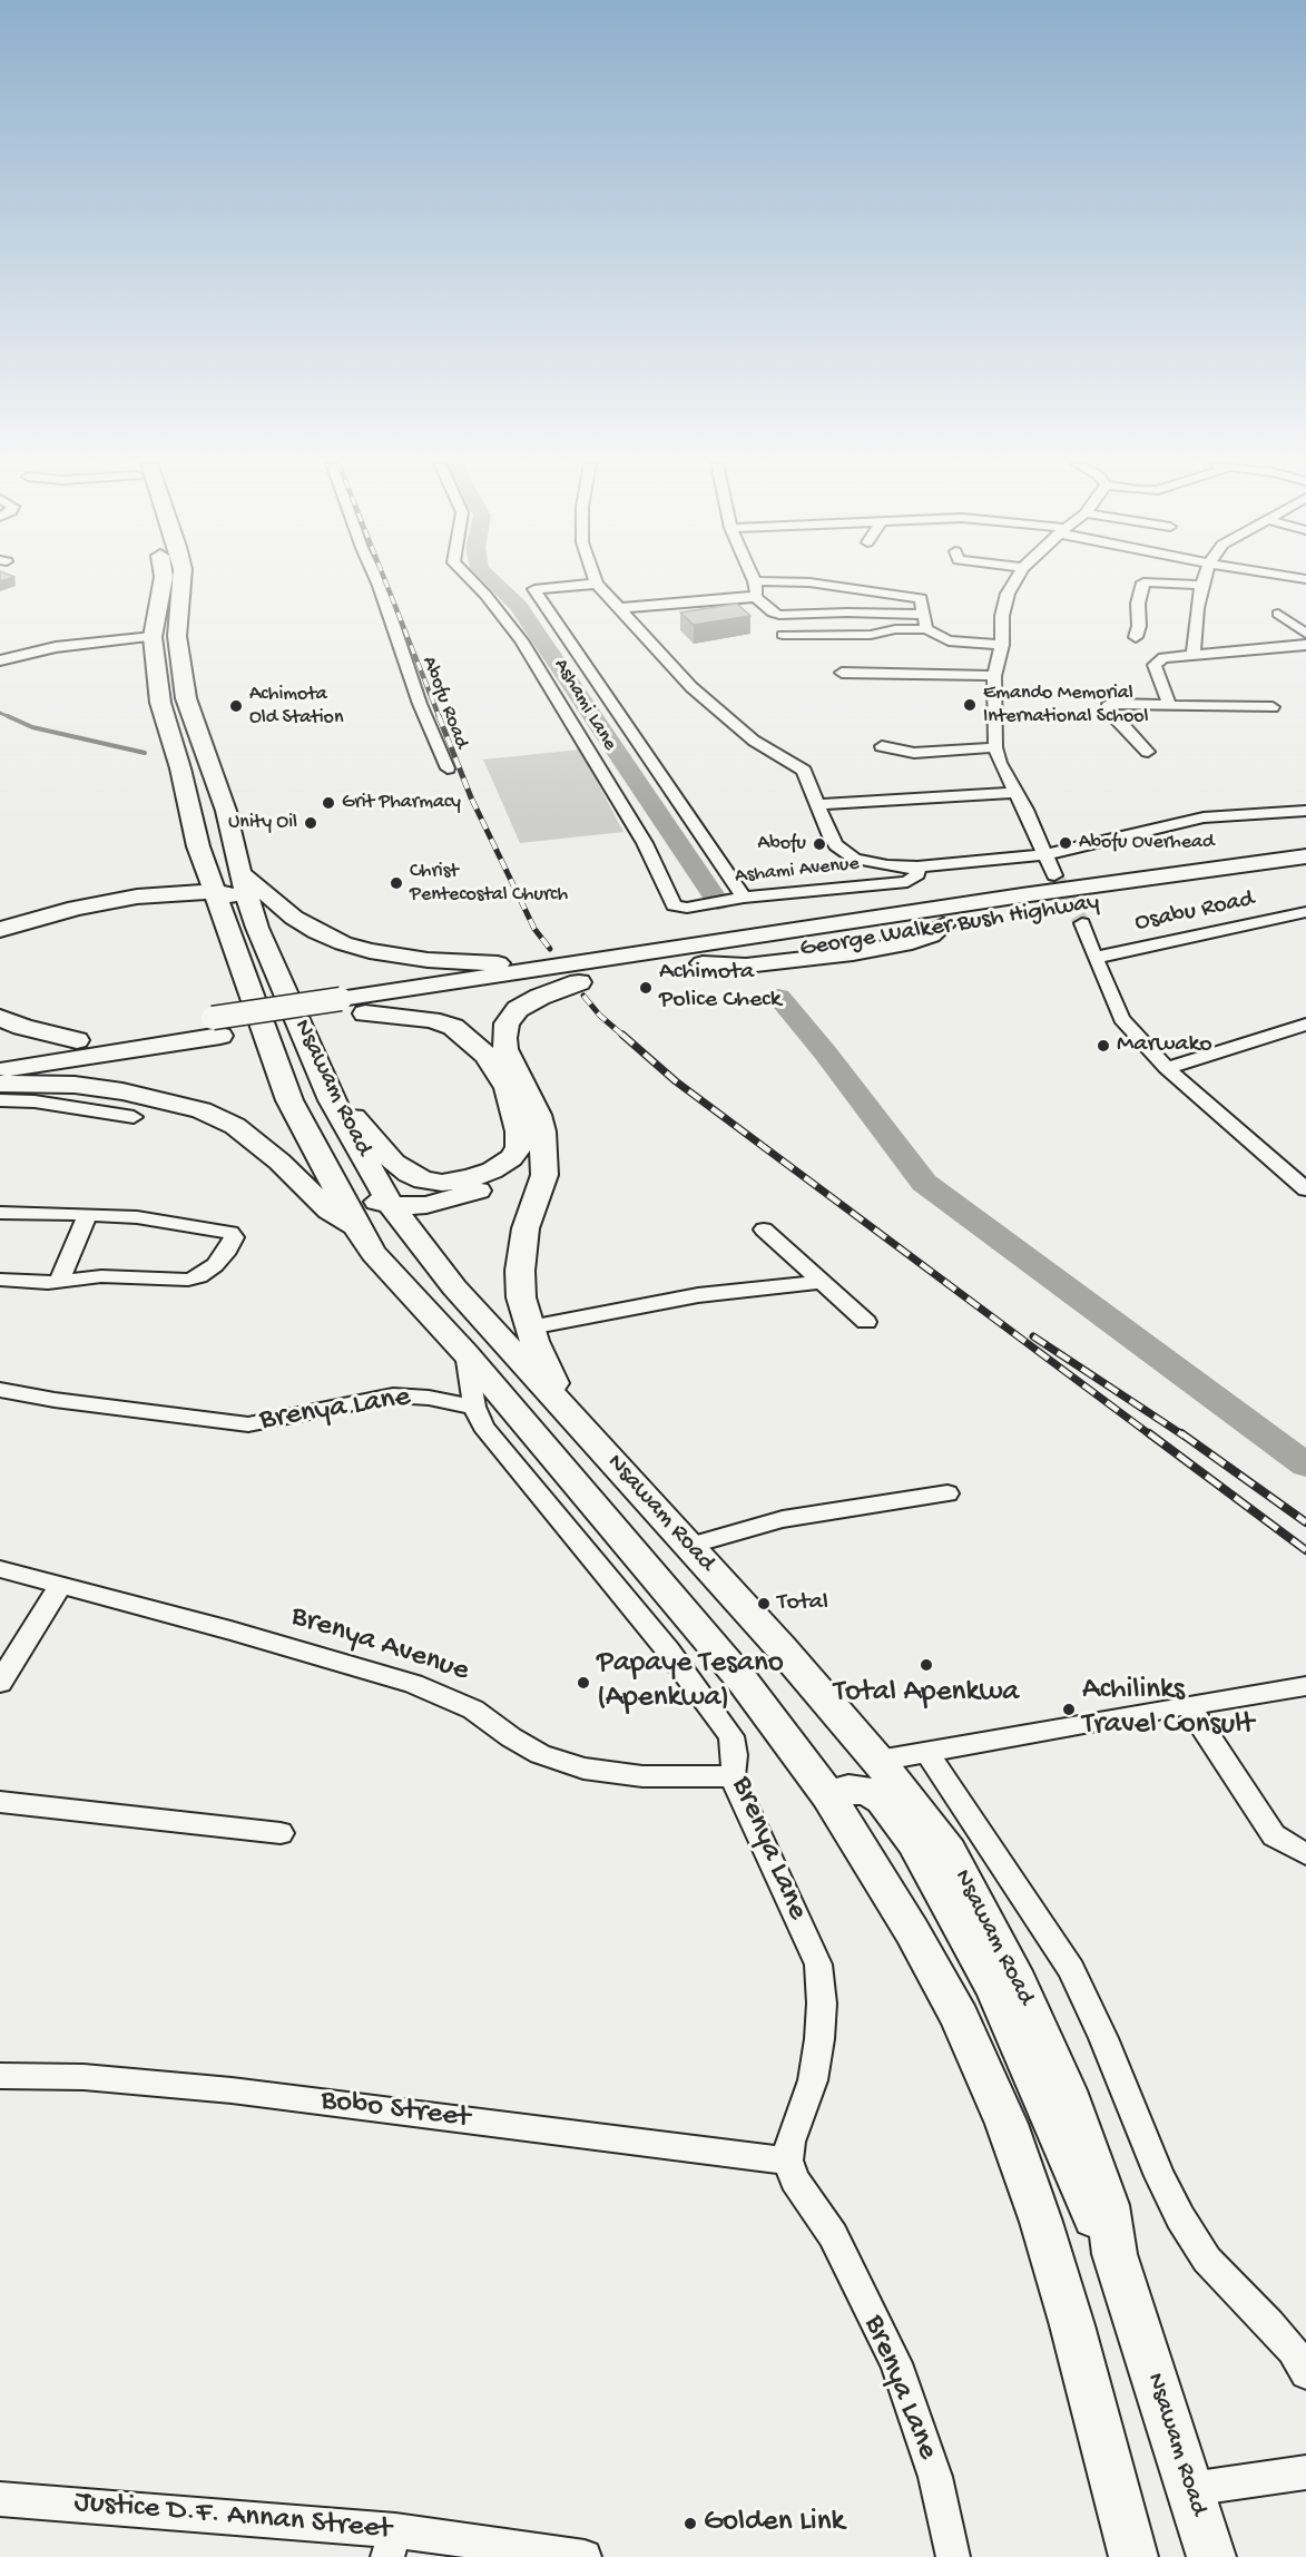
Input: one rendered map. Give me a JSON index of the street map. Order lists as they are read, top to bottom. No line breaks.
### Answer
{"streets":{"highway":["George Walker Bush Highway","Nsawam Road"],"street":["Abofu Road","Ashami Lane","Ashami Avenue","Osabu Road","Brenya Lane","Brenya Avenue","Bobo Street","Justice D.F. Annan Street"]},"crossings":[["Ashami Lane","Ashami Avenue"],["Brenya Lane","Brenya Avenue"],["Brenya Lane","Bobo Street"]],"places":["Emando Memorial International School","Achimota Old Station","Grit Pharmacy","Unity Oil","Abofu Overhead","Abofu","Christ Pentecostal Church","Achimota Police Check","Marwako","Total","Total Apenkwa","Papaye Tesano (Apenkwa)","Achilinks Travel Consult","Golden Link"]}
